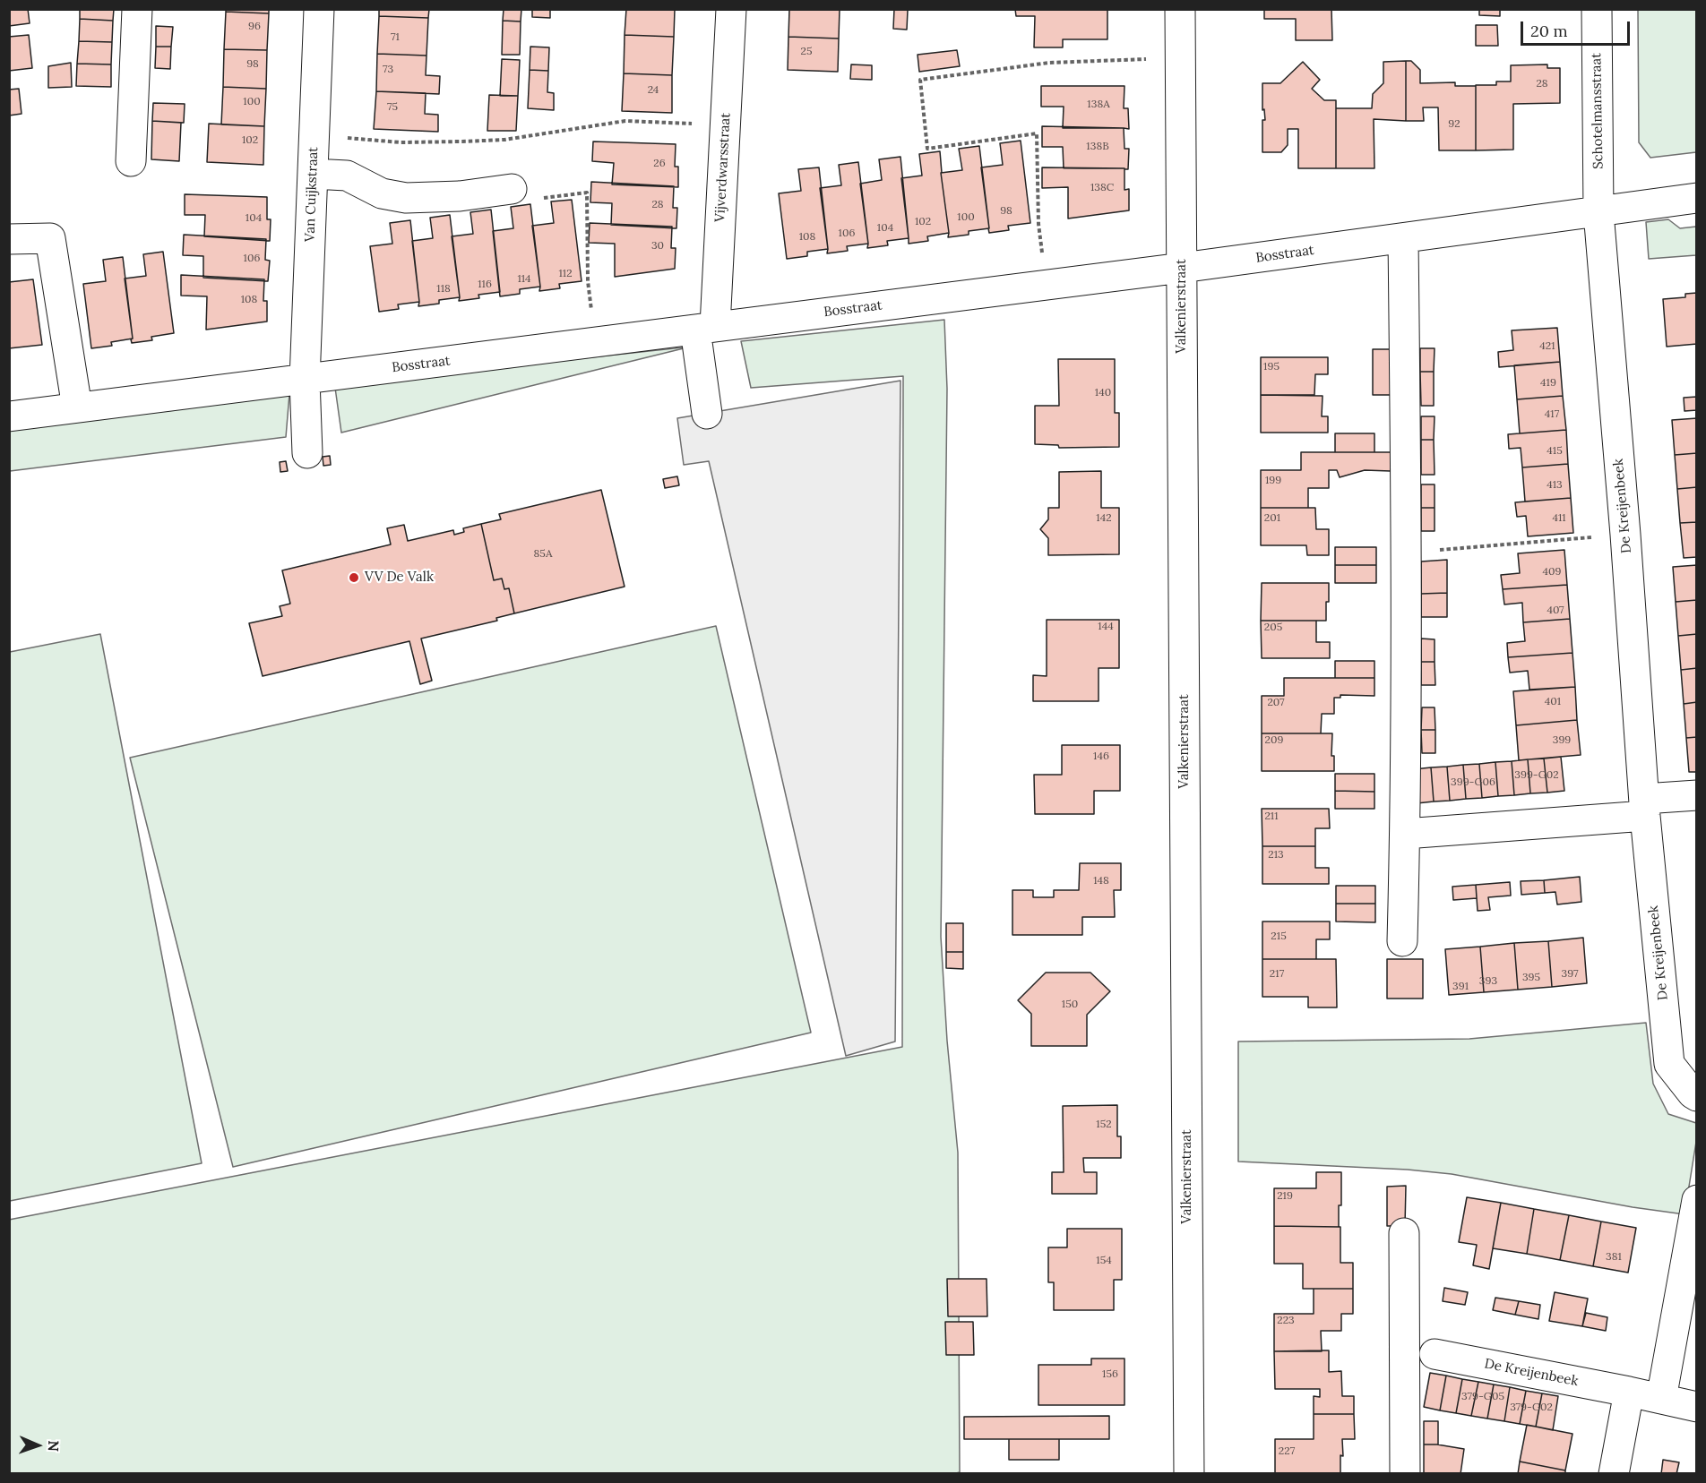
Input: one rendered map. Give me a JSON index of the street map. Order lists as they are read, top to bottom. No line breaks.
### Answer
{"streets":{"street":["Schotelmansstraat","Vijverdwarsstraat","Van Cuijkstraat","Bosstraat","Valkenierstraat","De Kreijenbeek"]},"crossings":[["Schotelmansstraat","Bosstraat"],["Schotelmansstraat","De Kreijenbeek"],["Vijverdwarsstraat","Bosstraat"],["Van Cuijkstraat","Bosstraat"],["Bosstraat","Valkenierstraat"],["Bosstraat","De Kreijenbeek"]],"places":["VV De Valk"],"house_numbers":["96","71","25","98","73","28","24","100","138A","75","92","102","138B","26","138C","28","98","100","104","102","104","106","108","30","106","112","114","116","118","108","421","195","419","140","417","415","199","413","142","201","411","85A","409","407","144","205","401","207","209","399","146","399-G02","399-G06","211","213","148","215","217","397","395","393","391","150","152","219","381","154","223","156","379-G05","379-G02","227"],"scale_bar":"20 m","north":"right"}
